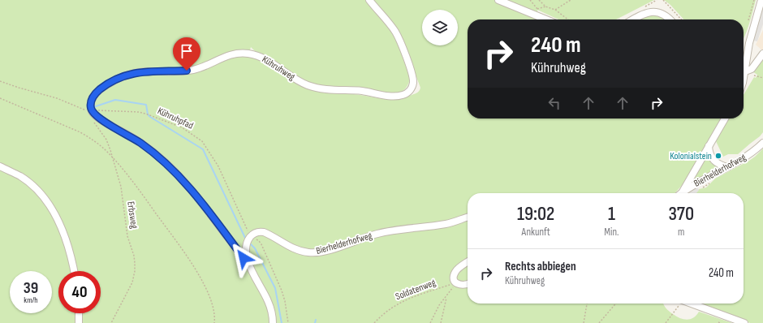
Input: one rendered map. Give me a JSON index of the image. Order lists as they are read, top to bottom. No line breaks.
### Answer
{"streets":{"street":["Kühruhweg","Bierhelderhofweg"],"path":["Kühruhpfad","Erbsweg","Soldatenweg"]},"crossings":[["Kühruhweg","Kühruhpfad"],["Kühruhpfad","Bierhelderhofweg"]],"places":["Kolonialstein"],"page":{"turn":["240 m","Kühruhweg"],"eta":["19:02","Ankunft","1","Min.","370","m"],"list":[{"name":"Rechts abbiegen","note":"Kühruhweg","value":"240 m"}],"speed":"39 km/h","limit":"40"}}
